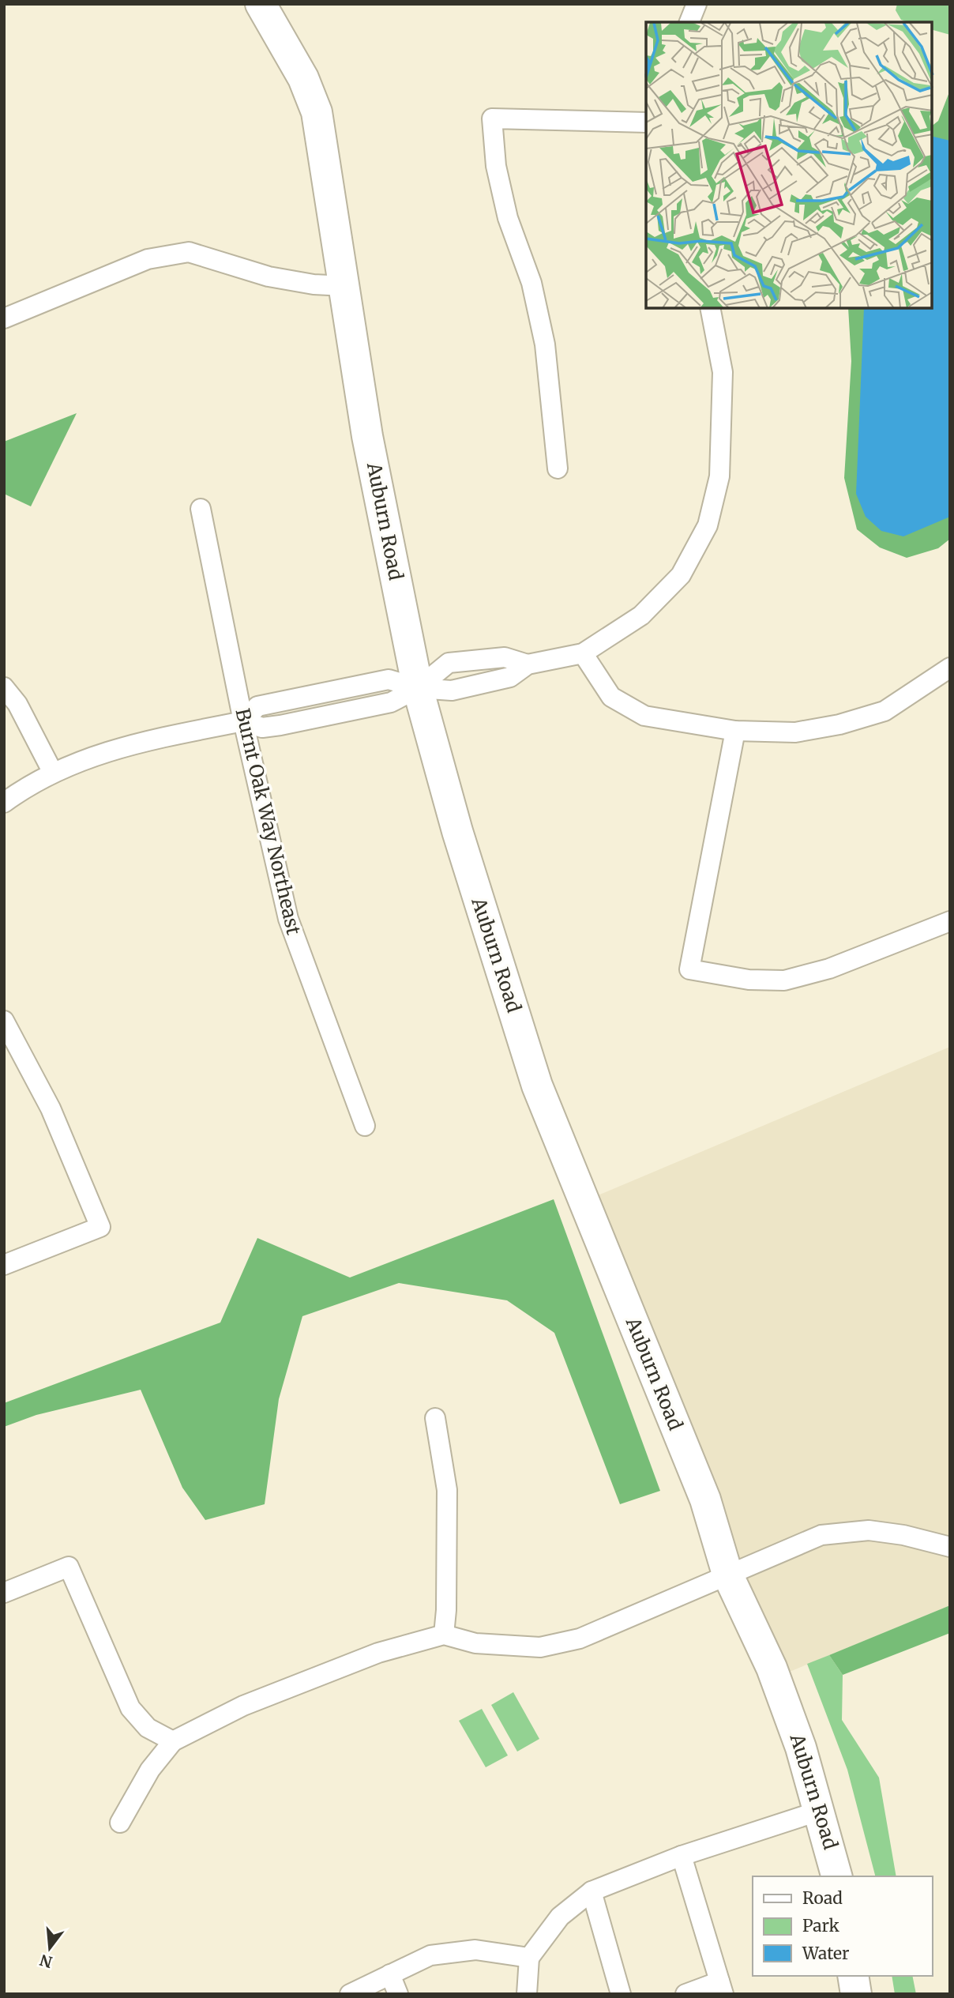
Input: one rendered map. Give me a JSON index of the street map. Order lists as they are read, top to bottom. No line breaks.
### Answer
{"streets":{"main road":["Auburn Road"],"street":["Burnt Oak Way Northeast"]},"legend":["Road","Park","Water"],"north":"bottom"}
